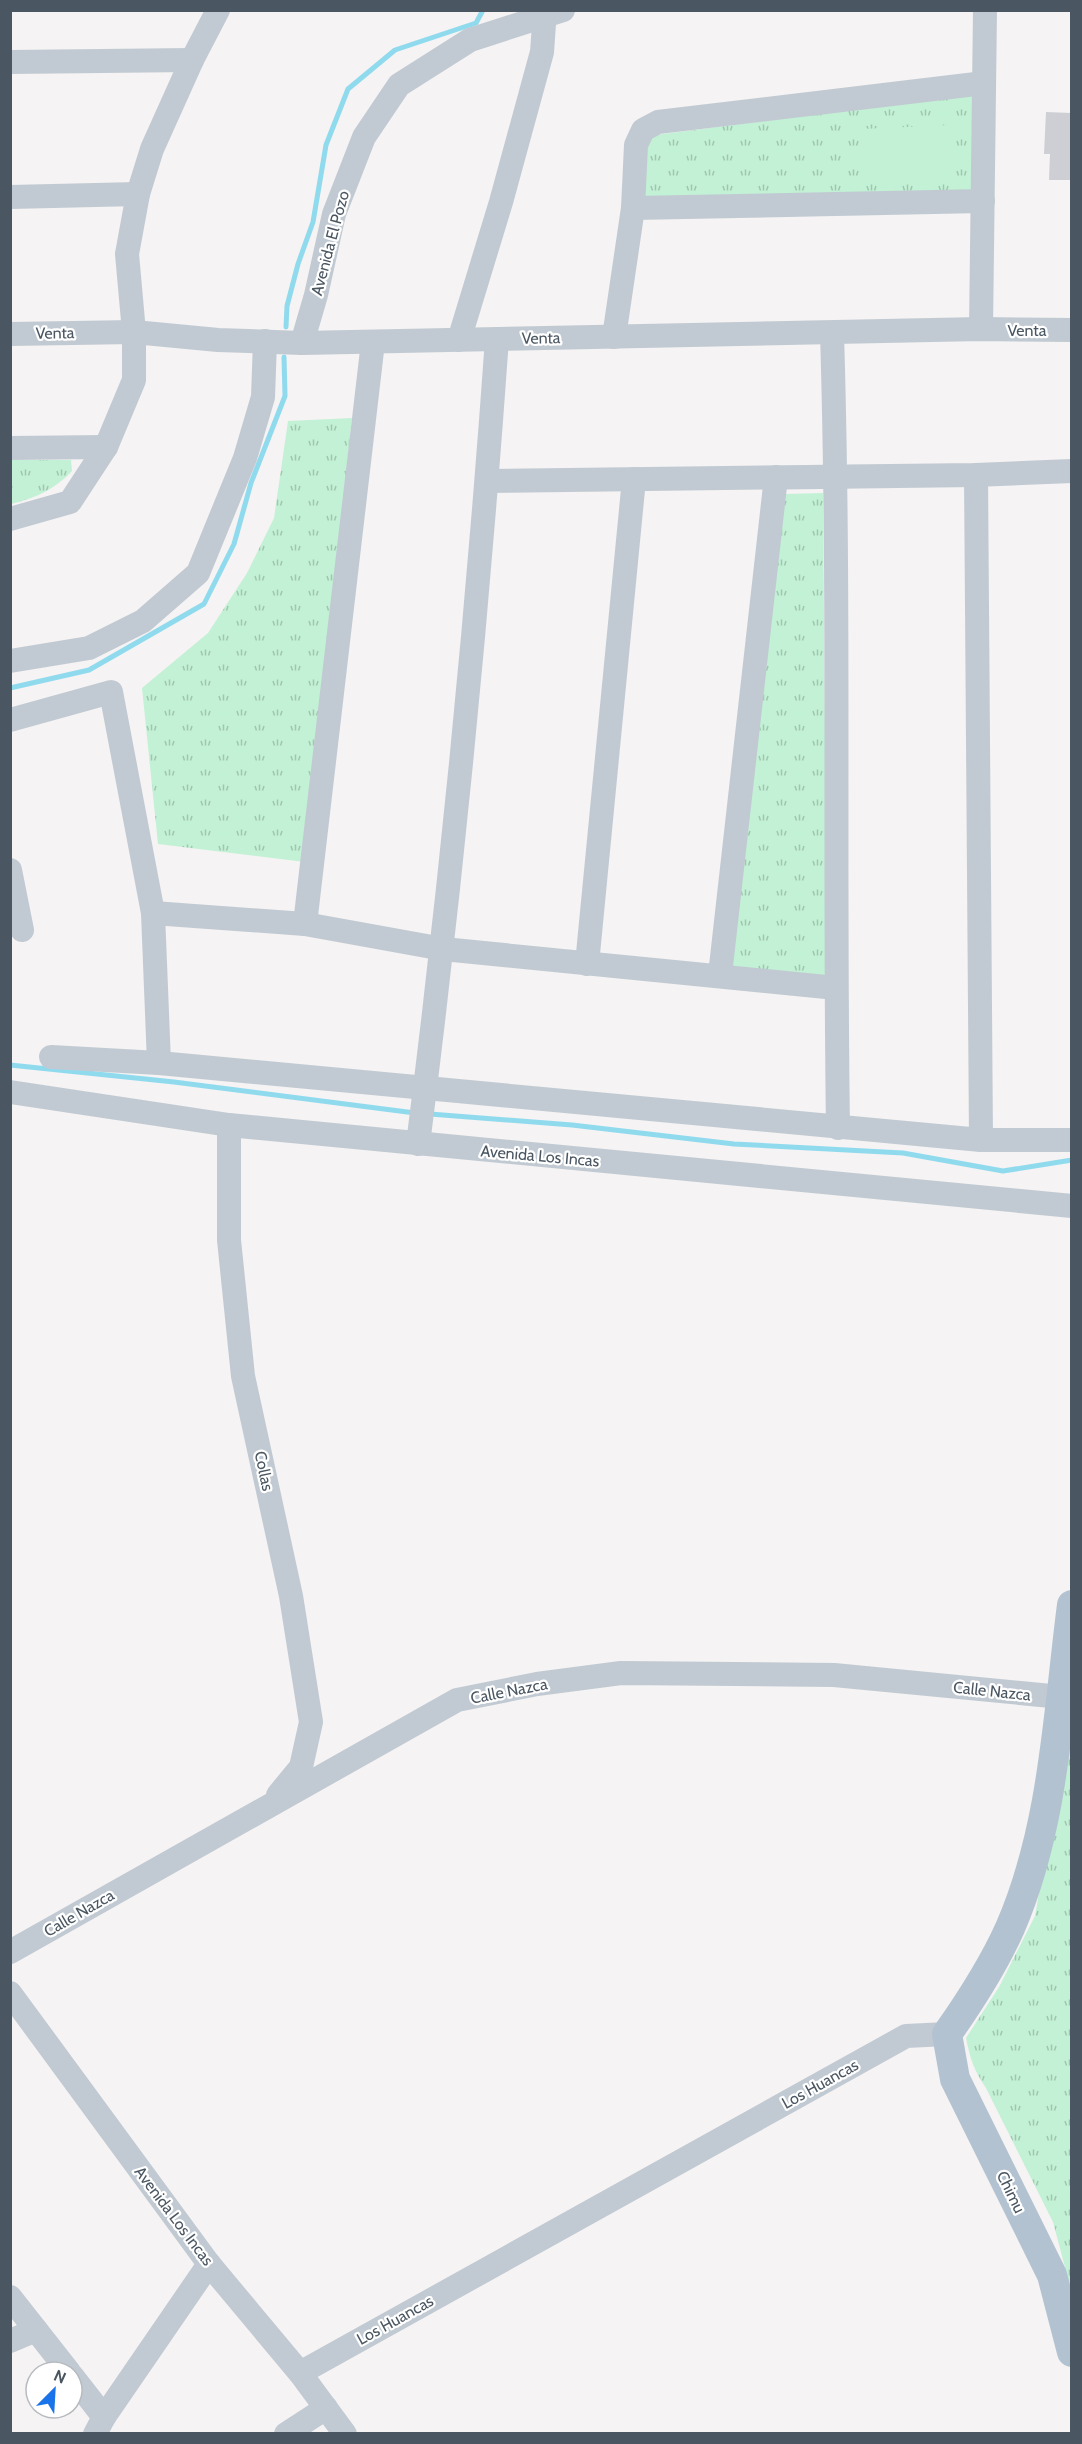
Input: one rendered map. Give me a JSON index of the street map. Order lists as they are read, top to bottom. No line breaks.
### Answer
{"streets":{"main road":["Chimu"],"street":["Avenida El Pozo","Venta","Avenida Los Incas","Collas","Calle Nazca","Los Huancas"]},"crossings":[["Avenida El Pozo","Venta"],["Avenida Los Incas","Collas"],["Avenida Los Incas","Los Huancas"],["Collas","Calle Nazca"],["Los Huancas","Chimu"]],"north":"top right"}
